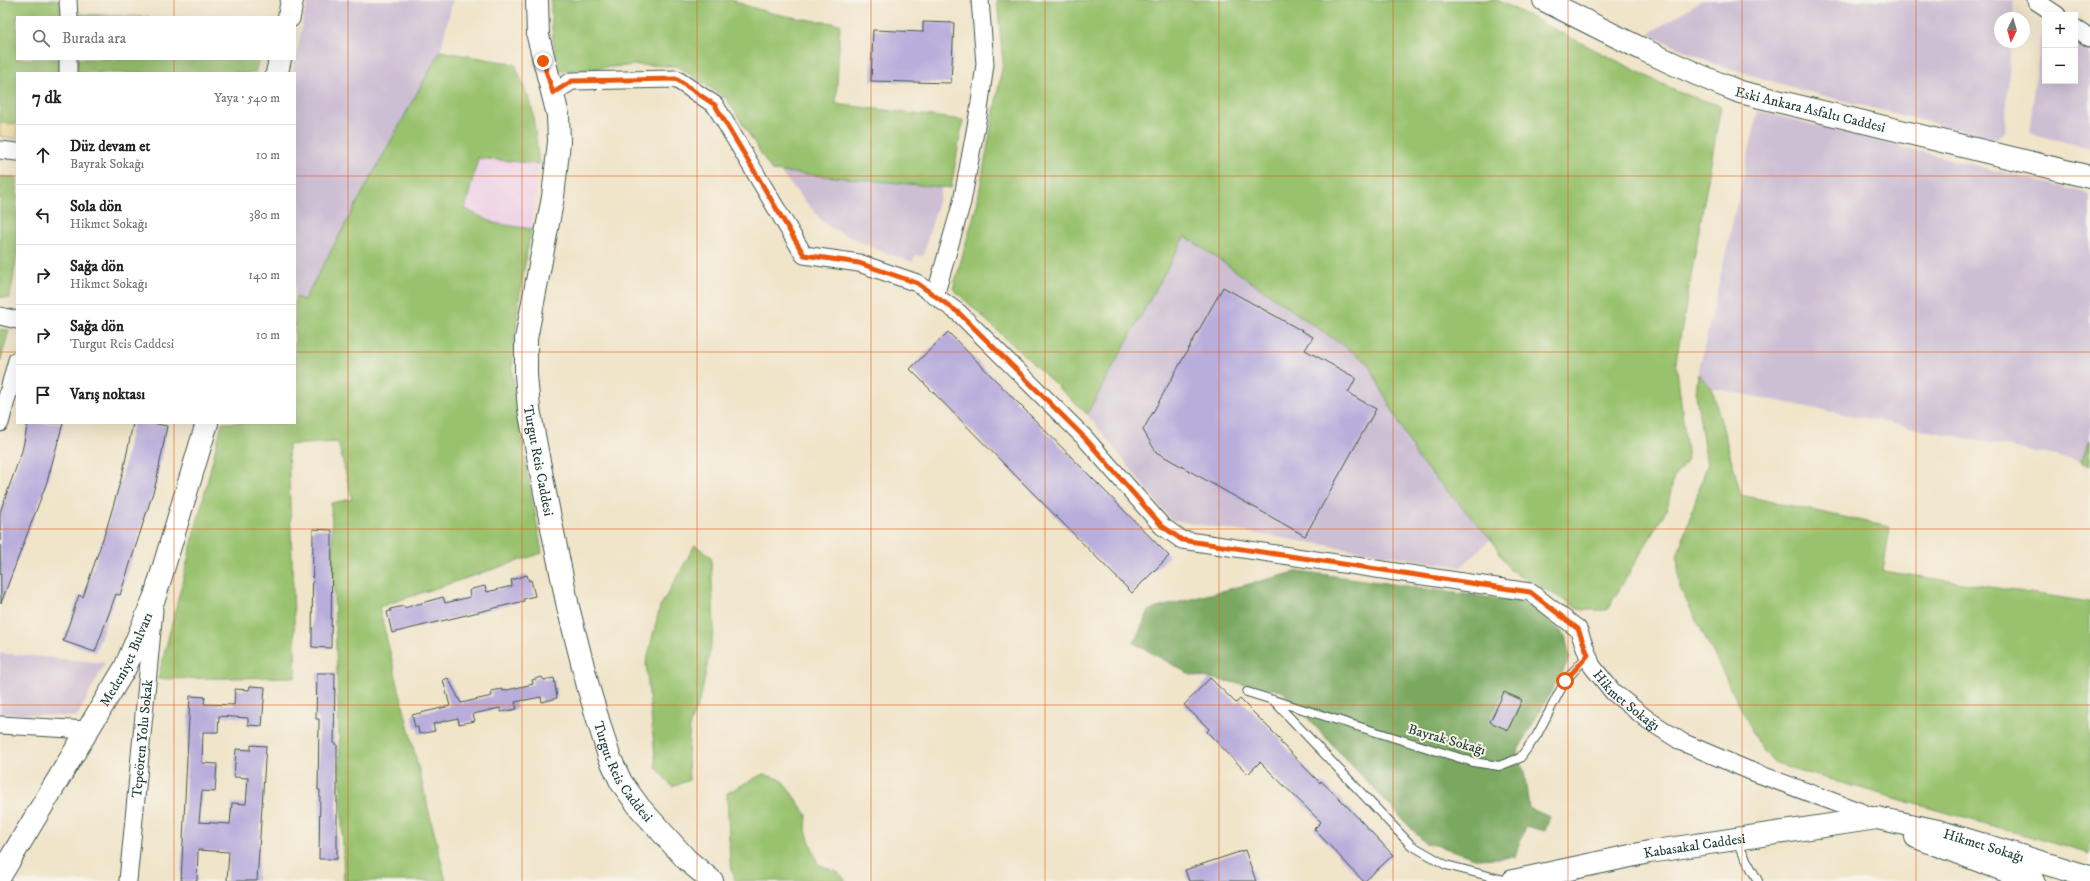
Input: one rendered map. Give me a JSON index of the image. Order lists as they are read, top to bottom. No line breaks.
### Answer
{"streets":{"street":["Eski Ankara Asfaltı Caddesi","Turgut Reis Caddesi","Medeniyet Bulvarı","Hikmet Sokağı","Tepeören Yolu Sokak","Kabasakal Caddesi"],"lane":["Bayrak Sokağı"]},"crossings":[["Turgut Reis Caddesi","Hikmet Sokağı"],["Medeniyet Bulvarı","Tepeören Yolu Sokak"],["Hikmet Sokağı","Bayrak Sokağı"],["Hikmet Sokağı","Kabasakal Caddesi"]],"north":"bottom","page":{"map_buttons":["+","−"],"search":"Burada ara","heading":["7 dk","Yaya · 540 m"],"list":[["Düz devam et","Bayrak Sokağı","10 m"],["Sola dön","Hikmet Sokağı","380 m"],["Sağa dön","Hikmet Sokağı","140 m"],["Sağa dön","Turgut Reis Caddesi","10 m"],"Varış noktası"]}}
